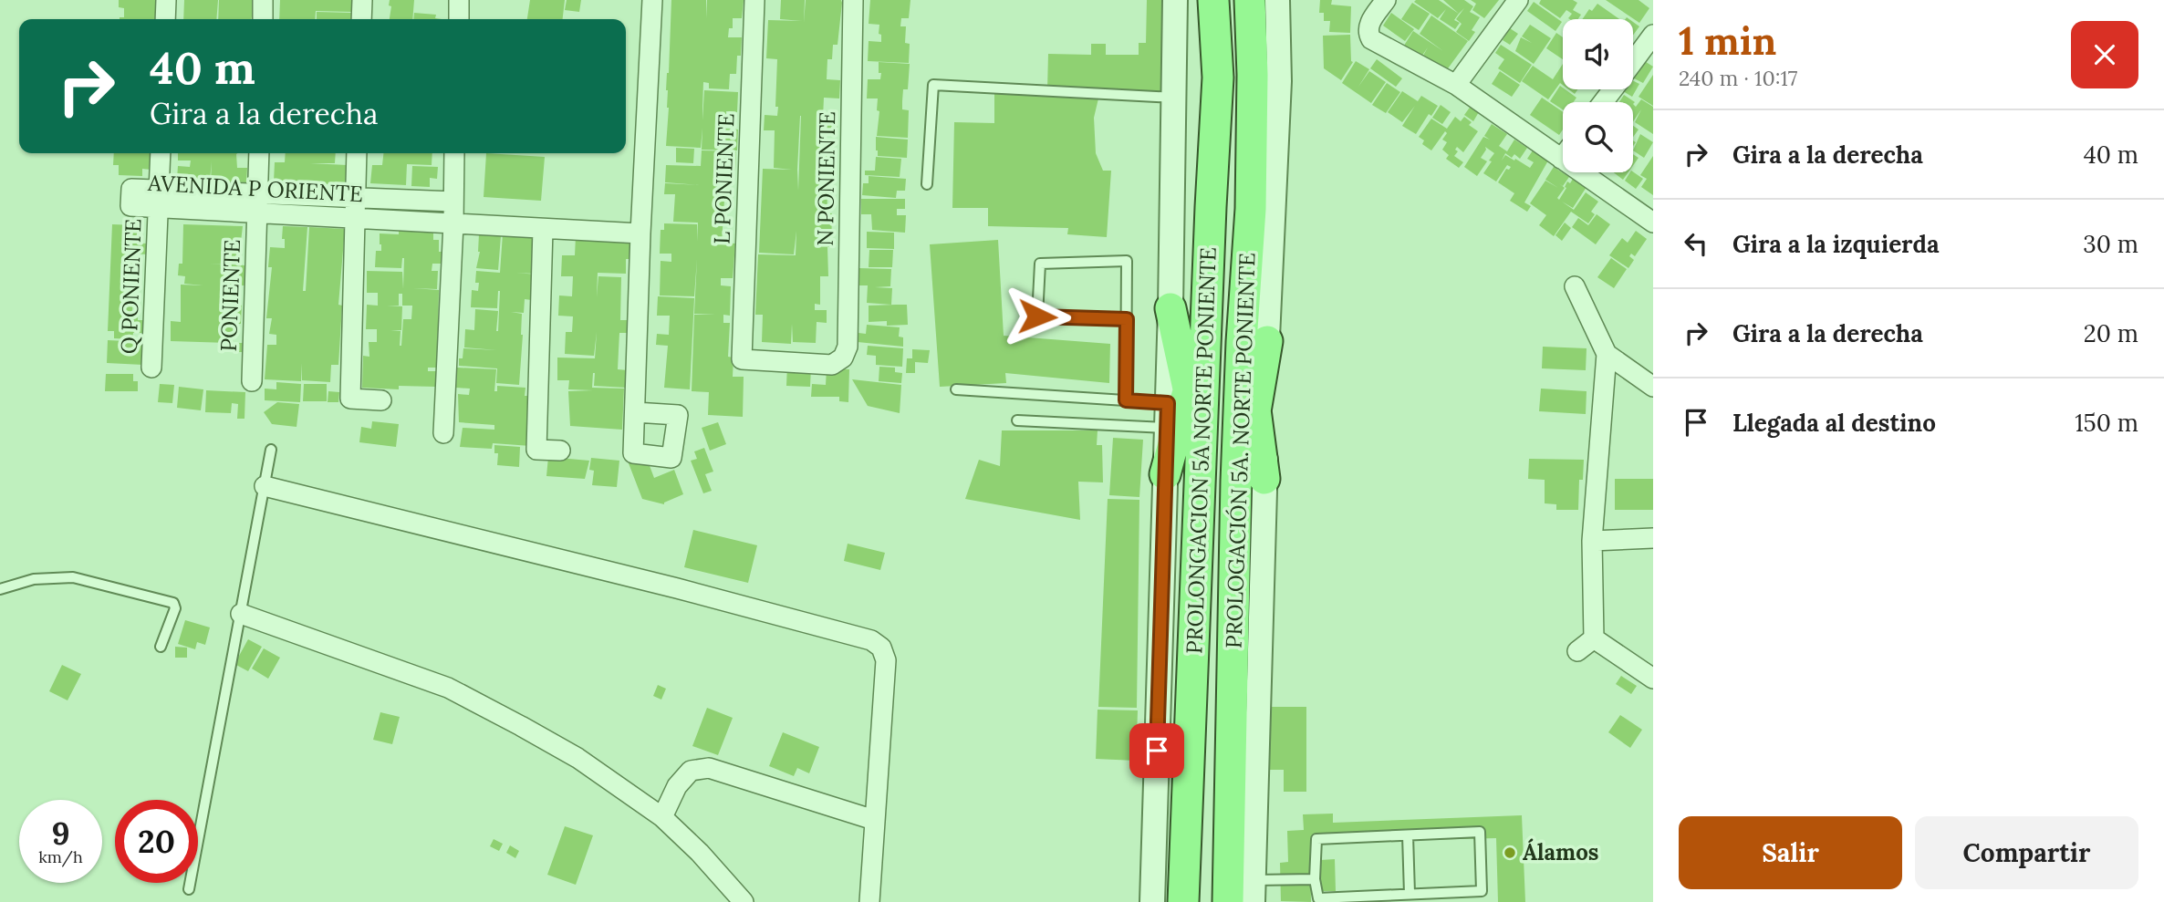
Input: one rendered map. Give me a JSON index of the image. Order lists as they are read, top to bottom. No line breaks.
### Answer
{"streets":{"main road":["PROLONGACION 5A NORTE PONIENTE","PROLOGACIÓN 5A. NORTE PONIENTE"],"street":["L PONIENTE","N PONIENTE","AVENIDA P ORIENTE","Q PONIENTE","PONIENTE"]},"crossings":[["L PONIENTE","N PONIENTE"],["AVENIDA P ORIENTE","Q PONIENTE"],["AVENIDA P ORIENTE","PONIENTE"]],"places":["Álamos"],"page":{"heading":["1 min","240 m · 10:17"],"turn":["40 m","Gira a la derecha"],"list":[{"name":"Gira a la derecha","value":"40 m"},{"name":"Gira a la izquierda","value":"30 m"},{"name":"Gira a la derecha","value":"20 m"},{"name":"Llegada al destino","value":"150 m"}],"speed":"9 km/h","limit":"20","buttons":["Salir","Compartir"]}}
